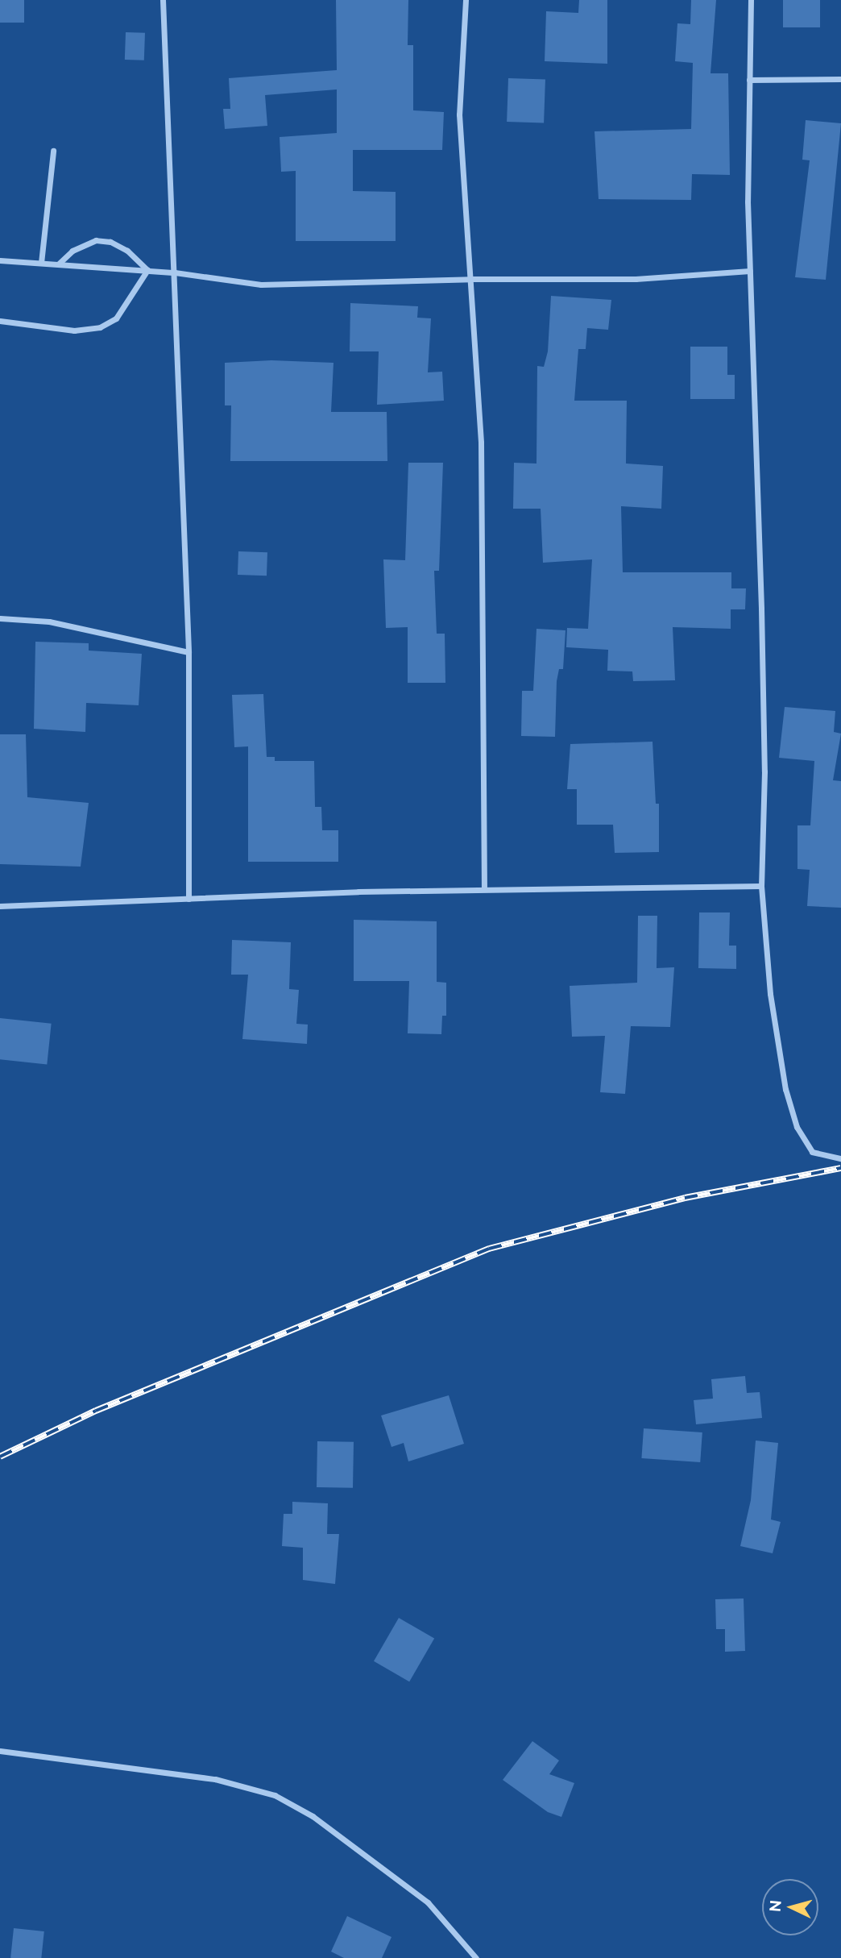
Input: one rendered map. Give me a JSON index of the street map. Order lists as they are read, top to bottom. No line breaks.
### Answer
{"north":"left"}
